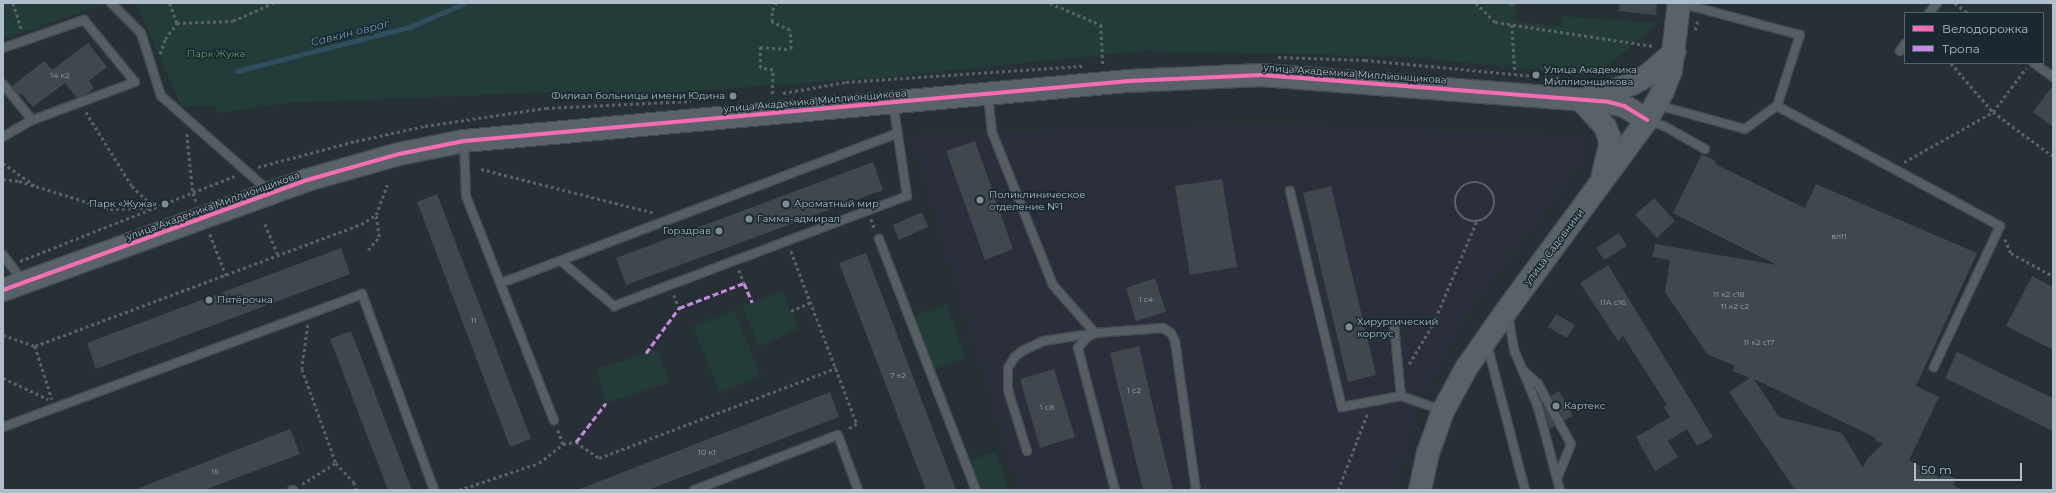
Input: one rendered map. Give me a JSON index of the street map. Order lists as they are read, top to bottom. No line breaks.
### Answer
{"streets":{"street":["улица Академика Миллионщикова","улица Садовники"]},"crossings":[["улица Академика Миллионщикова","улица Садовники"]],"water":["Савкин овраг"],"parks":["Парк Жужа"],"places":["Улица Академика Миллионщикова","Филиал больницы имени Юдина","Поликлиническое отделение №1","Парк «Жужа»","Ароматный мир","Гамма-адмирал","Горздрав","Пятёрочка","Хирургический корпус","Картекс"],"house_numbers":["14 к2","вл11","11 к2 с18","1 с4","11А с16","11 к2 с2","11","11 к2 с17","7 к2","1 с2","1 с8","10 к1","15"],"legend":["Велодорожка","Тропа"],"scale_bar":"50 m"}
